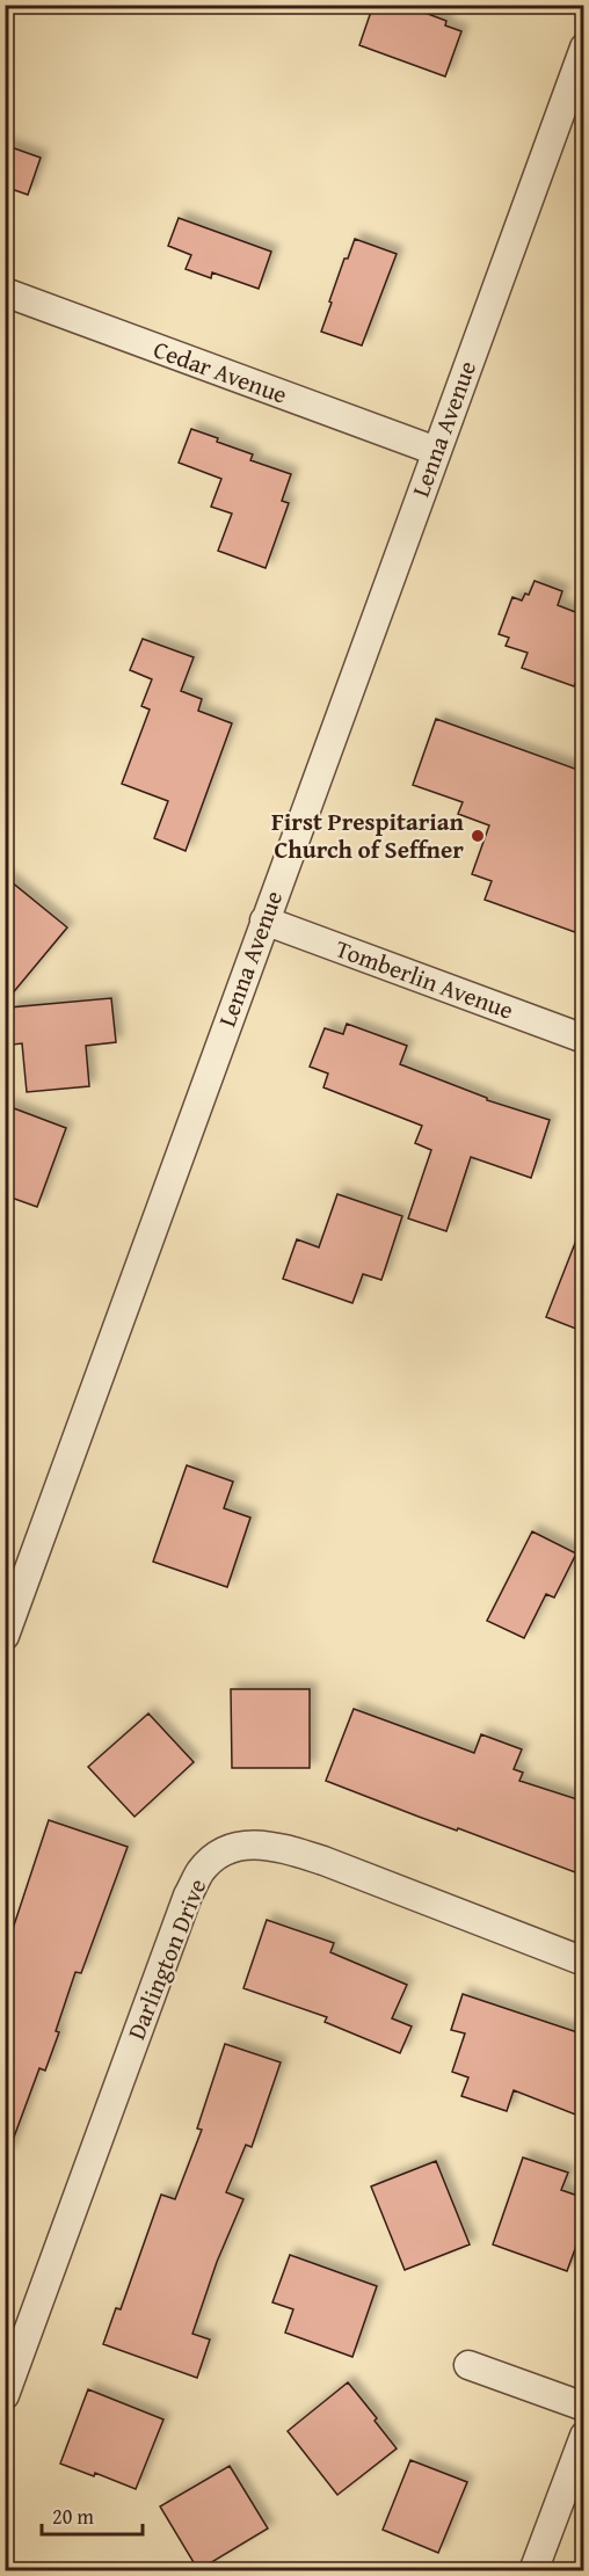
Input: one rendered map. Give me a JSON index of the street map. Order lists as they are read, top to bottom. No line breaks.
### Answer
{"streets":{"street":["Cedar Avenue","Lenna Avenue","Tomberlin Avenue","Darlington Drive"]},"crossings":[["Cedar Avenue","Lenna Avenue"],["Lenna Avenue","Tomberlin Avenue"]],"places":["First Prespitarian Church of Seffner"],"scale_bar":"20 m"}
